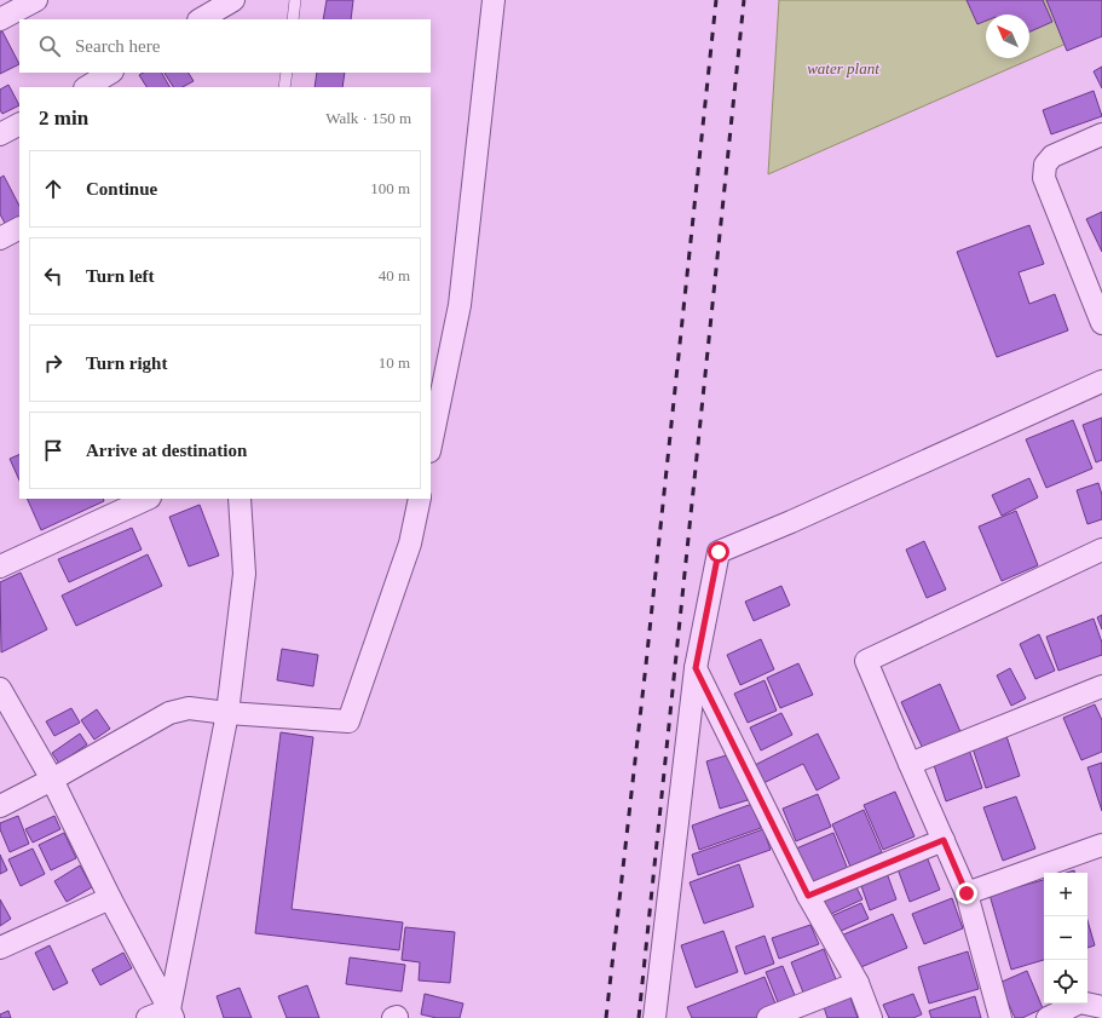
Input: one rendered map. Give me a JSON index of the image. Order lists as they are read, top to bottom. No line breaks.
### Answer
{"water":["water plant"],"north":"top left","page":{"search":"Search here","heading":["2 min","Walk · 150 m"],"list":[["Continue","100 m"],["Turn left","40 m"],["Turn right","10 m"],"Arrive at destination"],"map_buttons":["+","−"]}}
